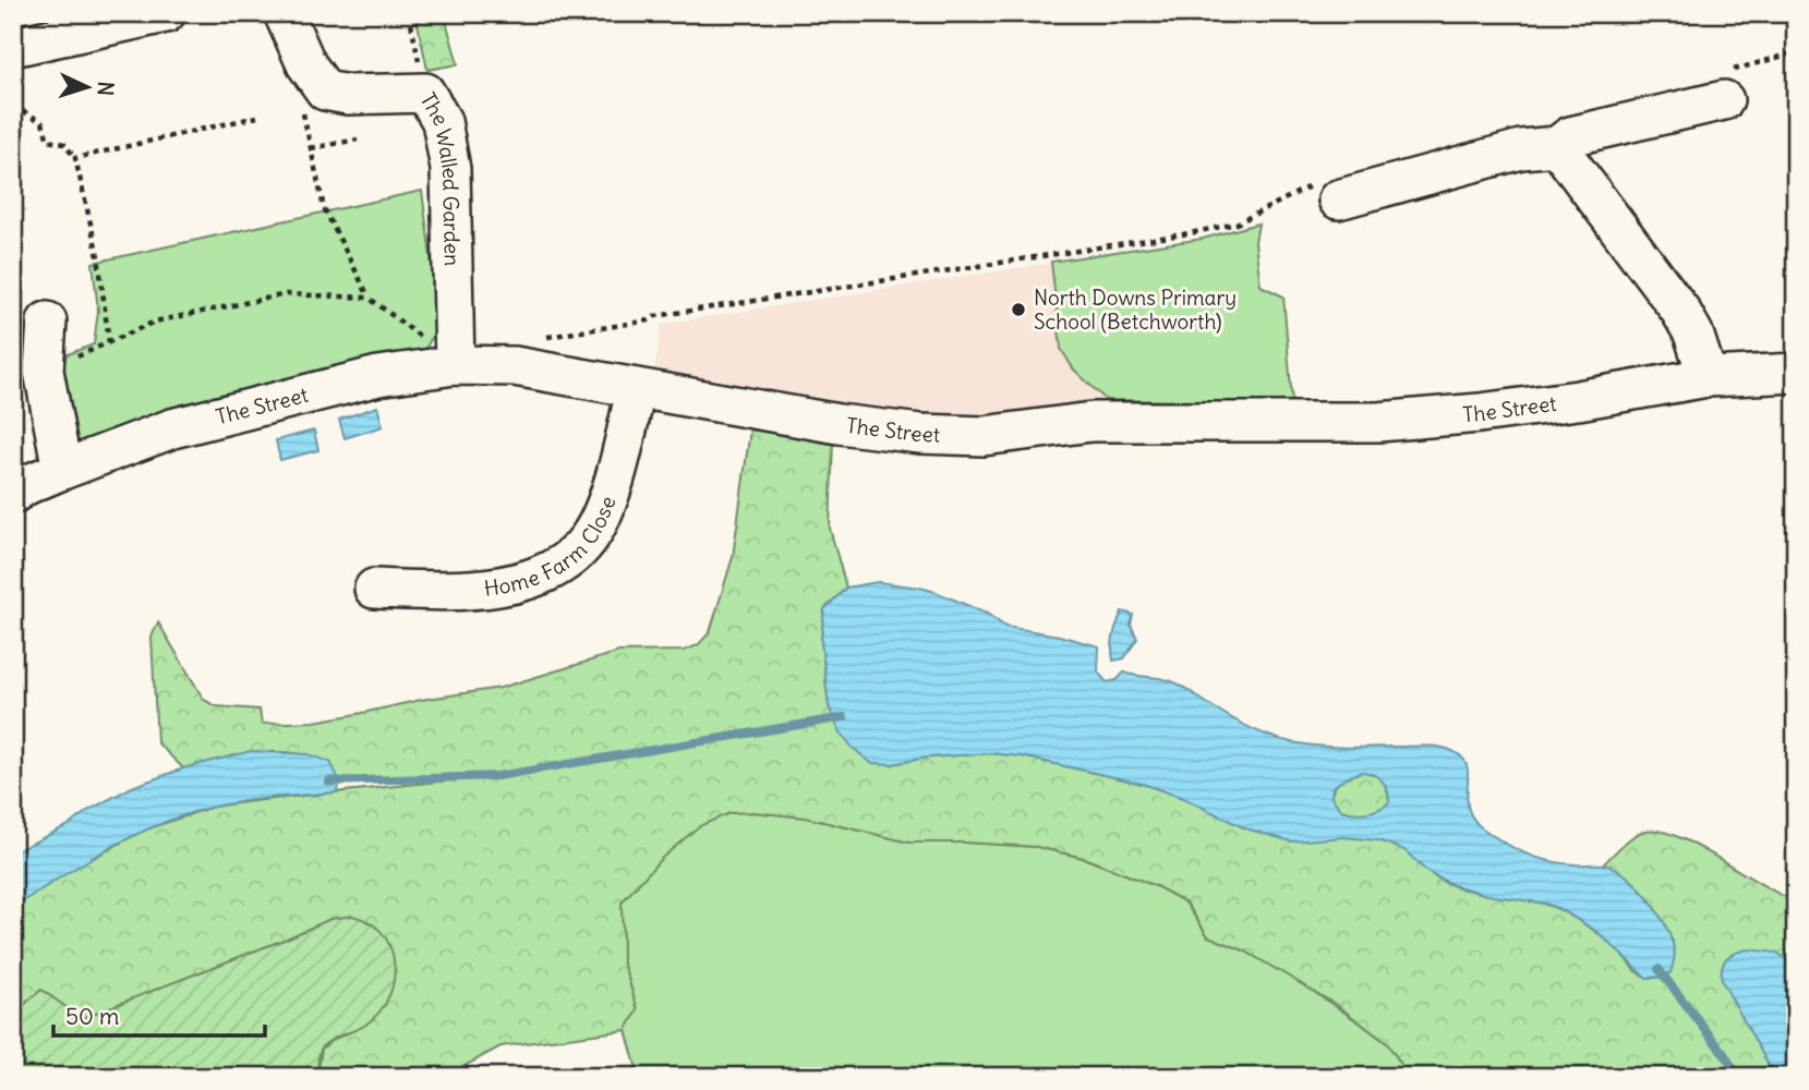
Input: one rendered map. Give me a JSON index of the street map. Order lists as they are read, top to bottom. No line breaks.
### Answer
{"streets":{"street":["The Walled Garden","The Street","Home Farm Close"]},"crossings":[["The Walled Garden","The Street"],["The Street","Home Farm Close"]],"places":["North Downs Primary School (Betchworth)"],"scale_bar":"50 m","north":"right"}
